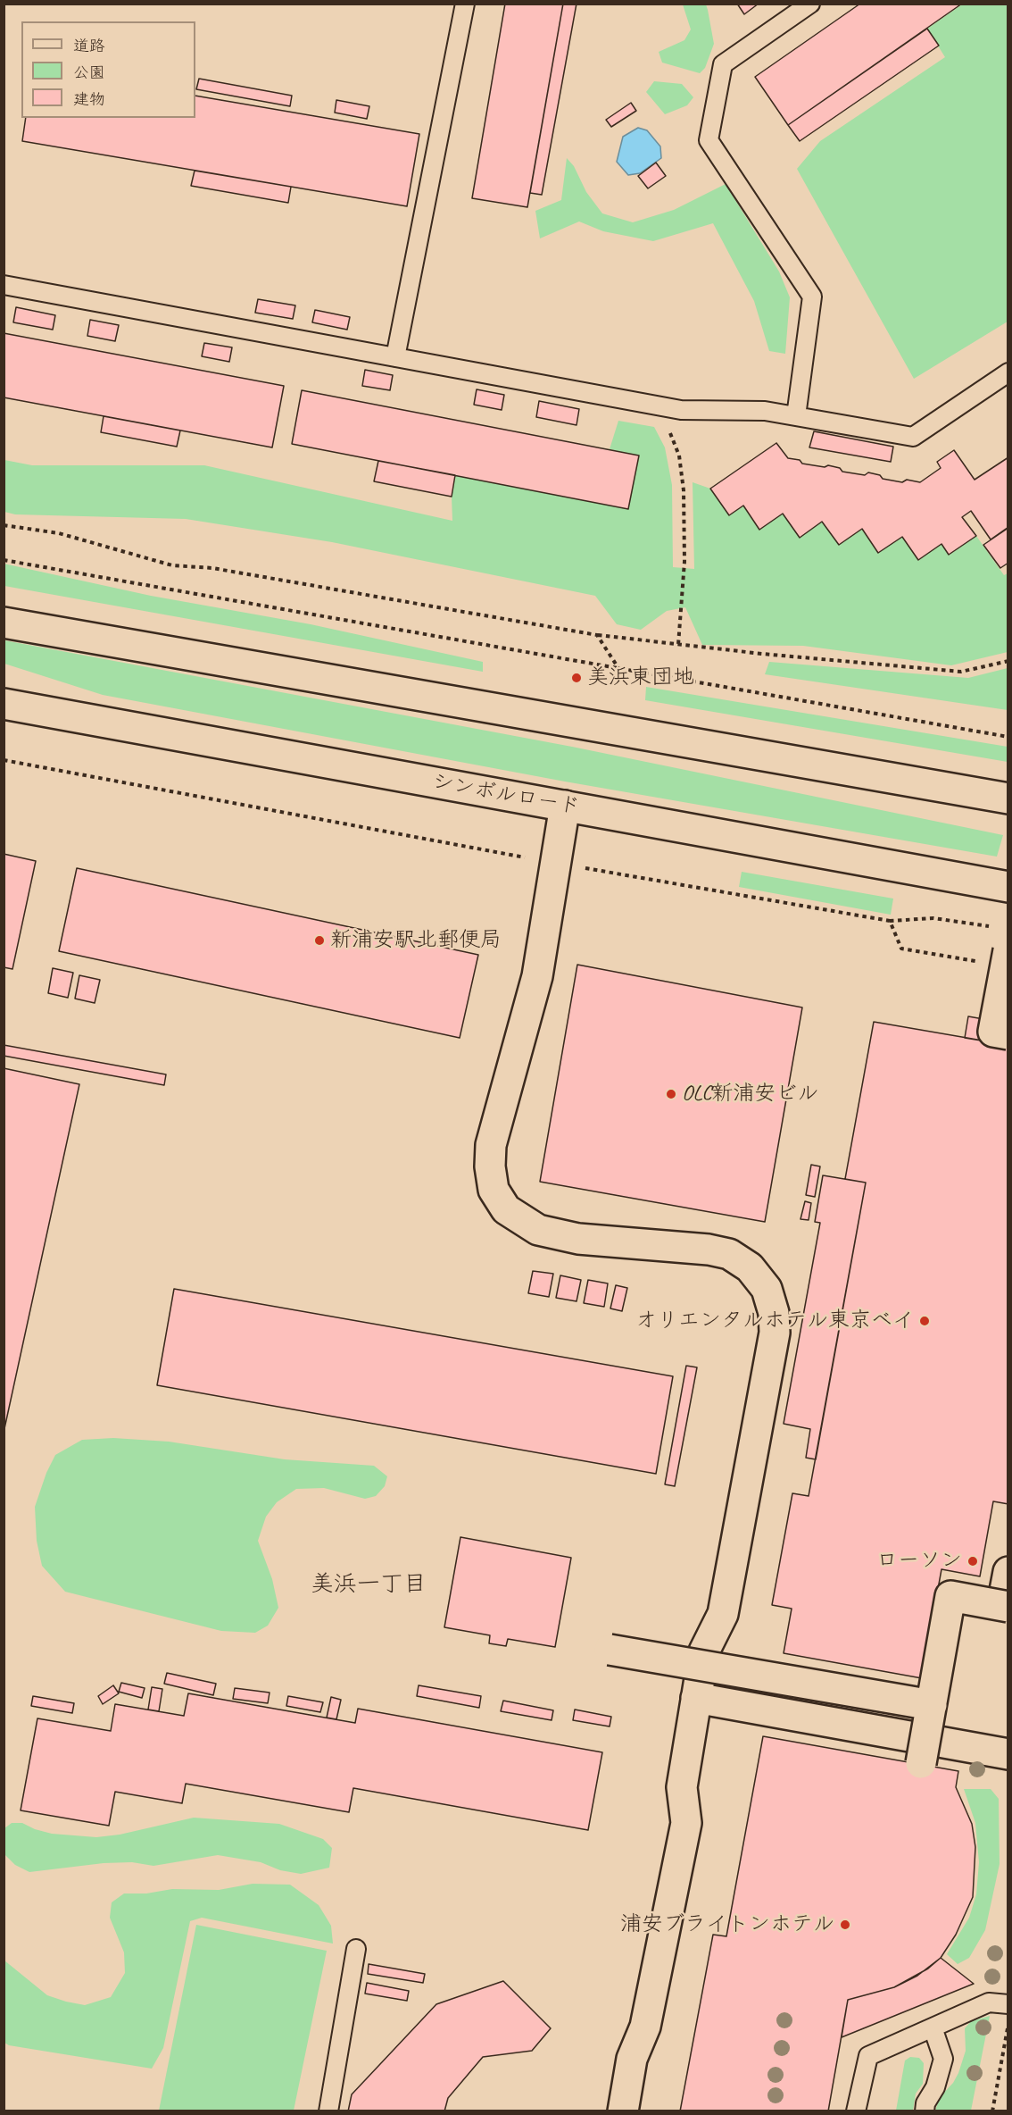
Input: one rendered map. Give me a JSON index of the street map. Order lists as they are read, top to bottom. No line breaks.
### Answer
{"streets":{"street":["シンボルロード"]},"districts":["美浜一丁目"],"places":["美浜東団地","新浦安駅北郵便局","OLC新浦安ビル","オリエンタルホテル東京ベイ","ローソン","浦安ブライトンホテル"],"legend":["道路","公園","建物"]}
